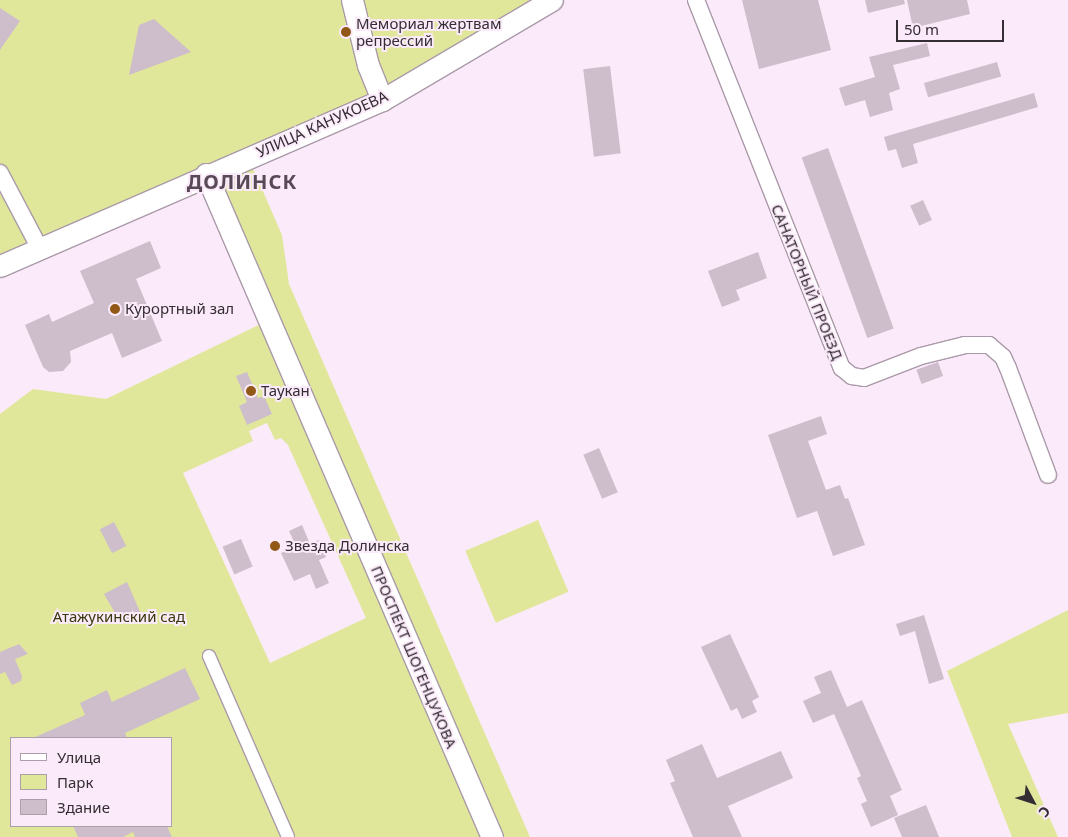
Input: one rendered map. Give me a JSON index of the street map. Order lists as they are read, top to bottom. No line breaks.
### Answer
{"streets":{"street":["УЛИЦА КАНУКОЕВА","САНАТОРНЫЙ ПРОЕЗД","ПРОСПЕКТ ШОГЕНЦУКОВА"]},"crossings":[["УЛИЦА КАНУКОЕВА","ПРОСПЕКТ ШОГЕНЦУКОВА"]],"districts":["ДОЛИНСК"],"parks":["Атажукинский сад"],"places":["Мемориал жертвам репрессий","Курортный зал","Таукан","Звезда Долинска"],"legend":["Улица","Парк","Здание"],"scale_bar":"50 m","north":"bottom right"}
